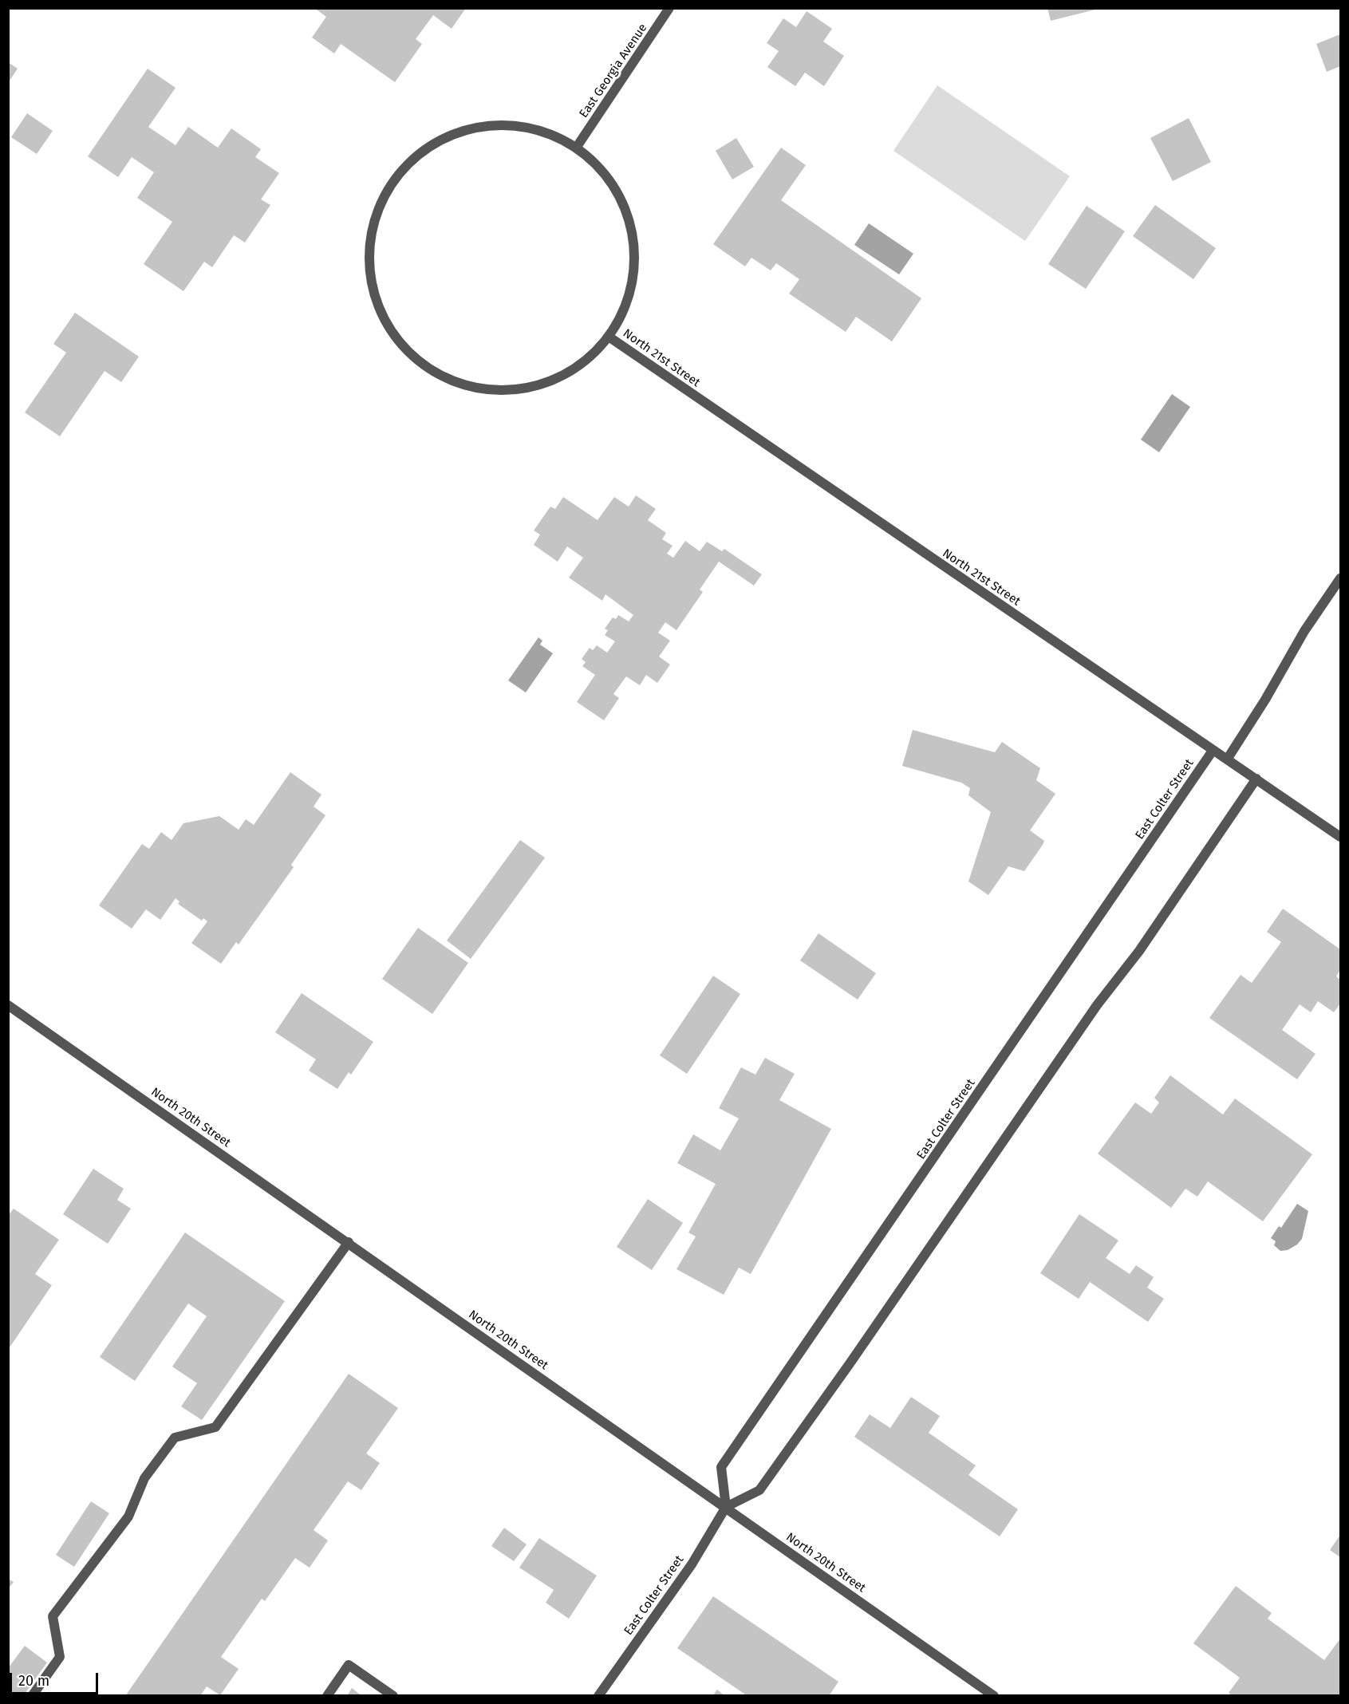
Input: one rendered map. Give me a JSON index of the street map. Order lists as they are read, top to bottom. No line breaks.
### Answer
{"streets":{"street":["East Georgia Avenue","North 21st Street","East Colter Street","North 20th Street"]},"crossings":[["North 21st Street","East Colter Street"],["East Colter Street","North 20th Street"]],"scale_bar":"20 m"}
